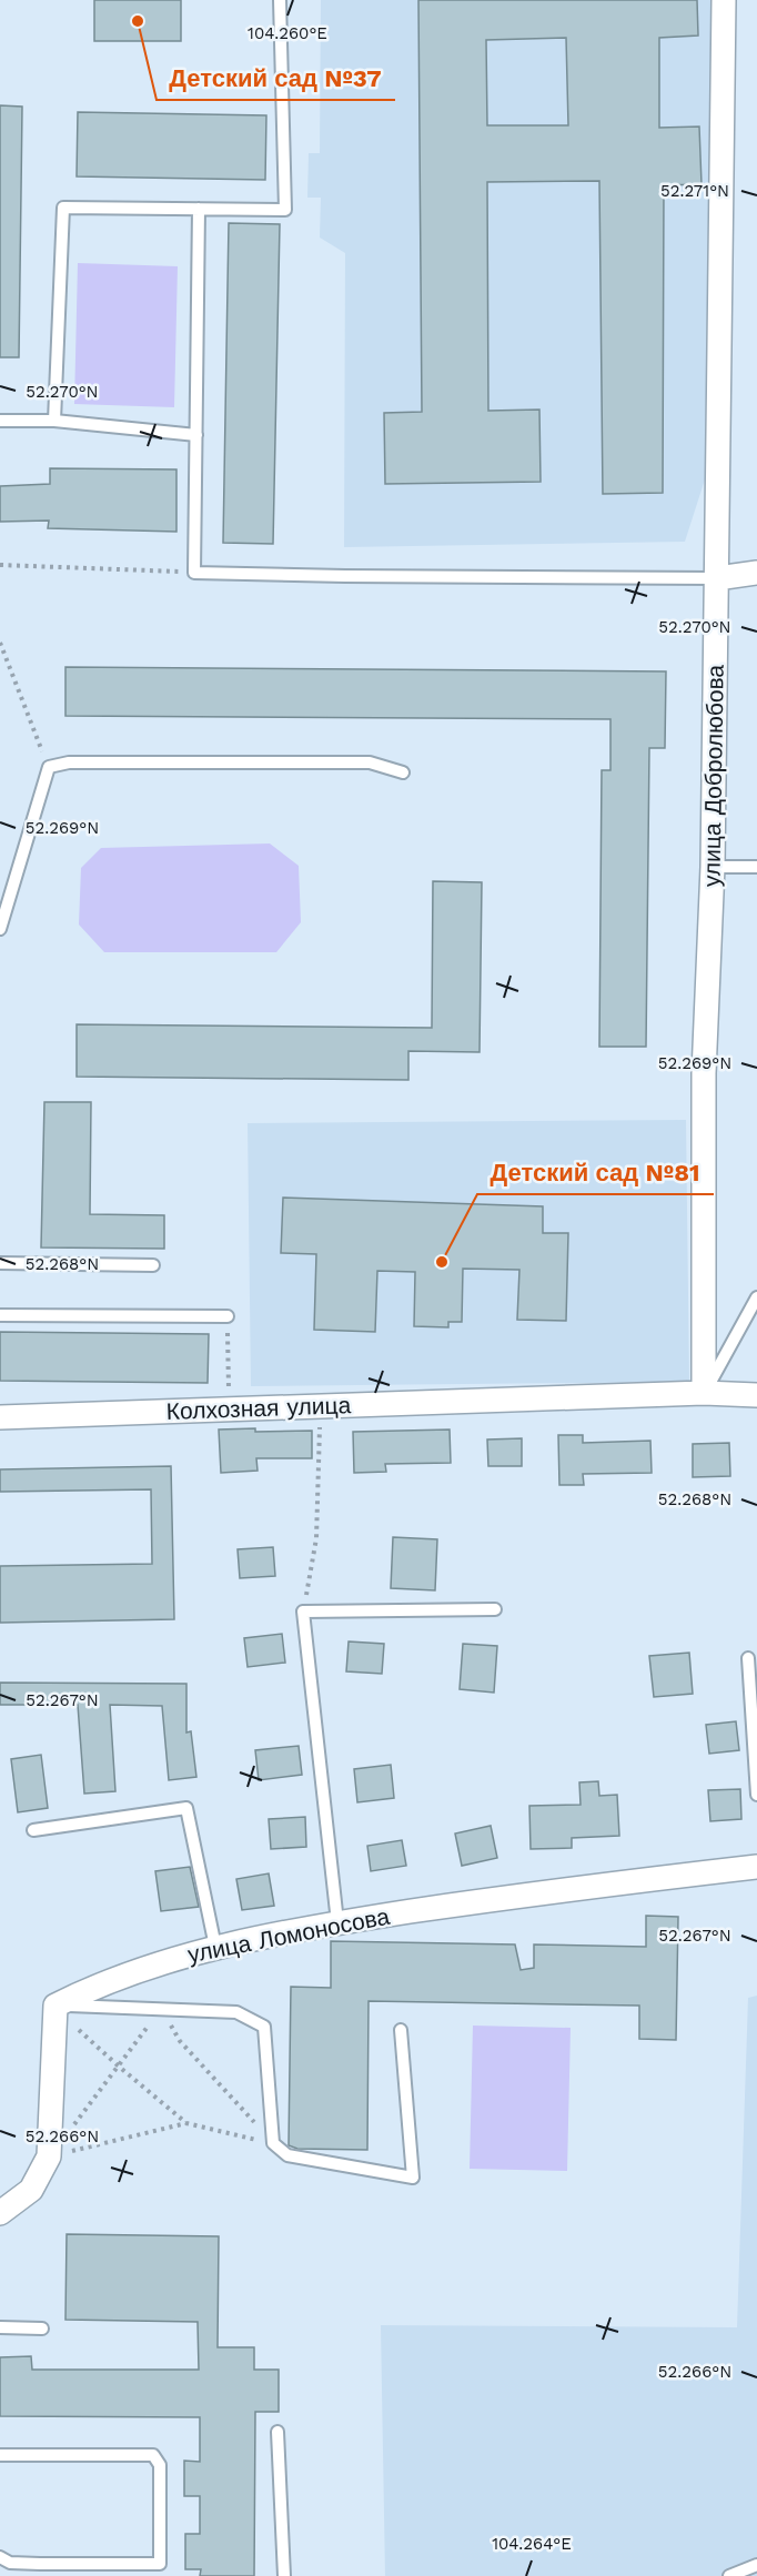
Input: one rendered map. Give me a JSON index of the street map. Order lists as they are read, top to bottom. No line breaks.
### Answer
{"streets":{"street":["улица Добролюбова","Колхозная улица","улица Ломоносова"]},"crossings":[["улица Добролюбова","Колхозная улица"]],"places":["Детский сад №37","Детский сад №81"],"coordinates":["104.260°E","52.271°N","52.270°N","52.269°N","52.268°N","52.267°N","52.266°N","104.264°E"]}
